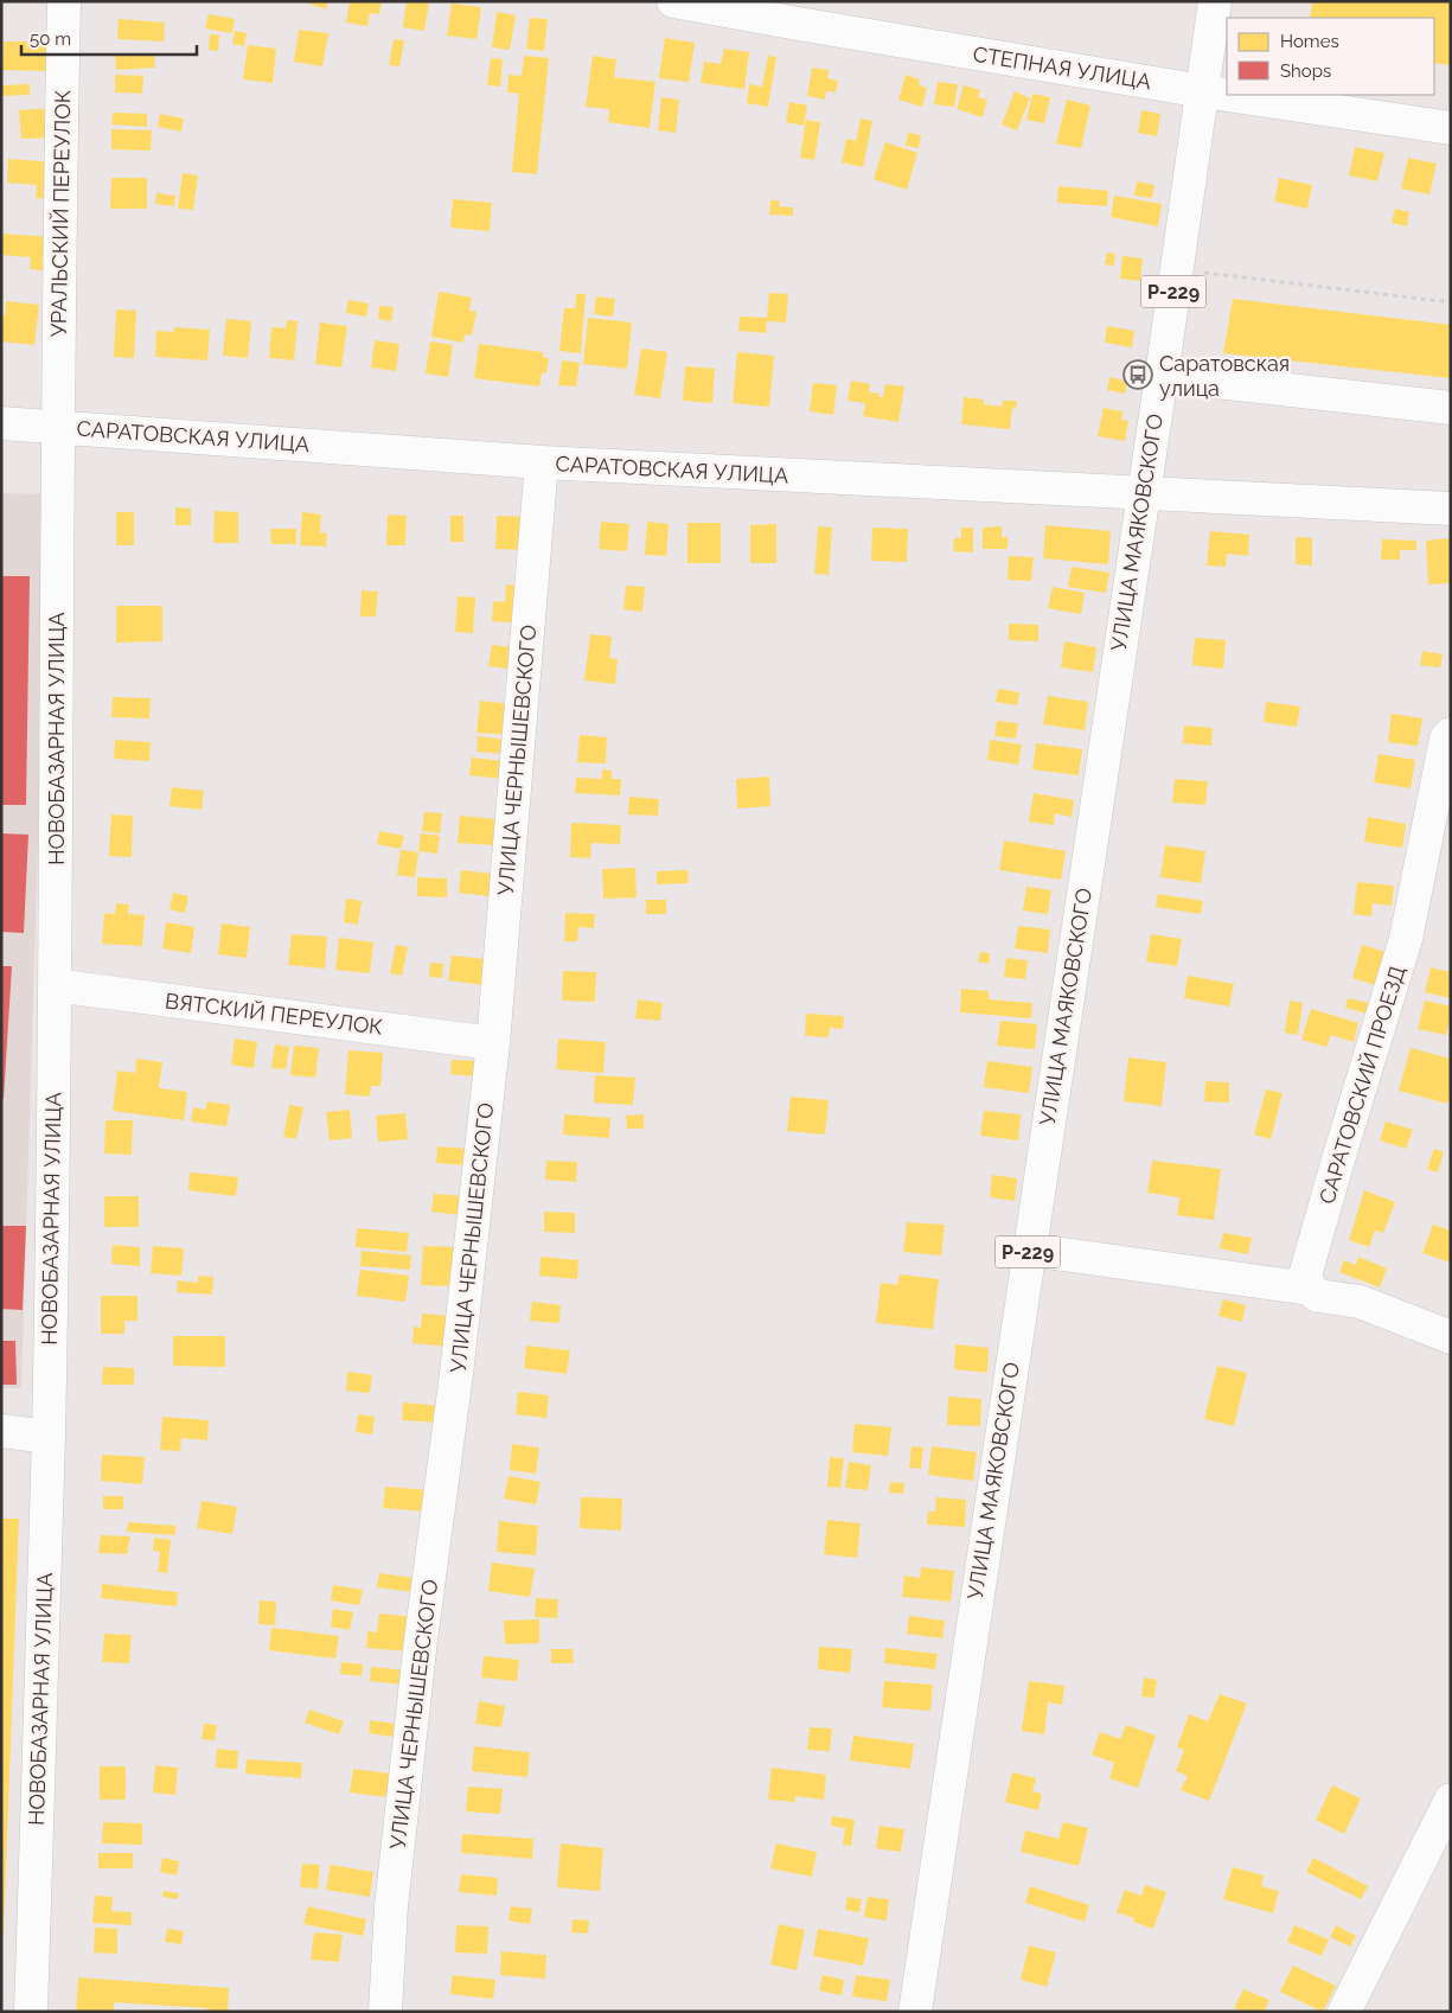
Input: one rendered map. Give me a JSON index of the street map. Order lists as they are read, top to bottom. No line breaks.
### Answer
{"streets":{"street":["СТЕПНАЯ УЛИЦА","УРАЛЬСКИЙ ПЕРЕУЛОК","Р-229","САРАТОВСКАЯ УЛИЦА","УЛИЦА МАЯКОВСКОГО","НОВОБАЗАРНАЯ УЛИЦА","УЛИЦА ЧЕРНЫШЕВСКОГО","ВЯТСКИЙ ПЕРЕУЛОК","САРАТОВСКИЙ ПРОЕЗД"]},"crossings":[["СТЕПНАЯ УЛИЦА","УЛИЦА МАЯКОВСКОГО"],["УРАЛЬСКИЙ ПЕРЕУЛОК","САРАТОВСКАЯ УЛИЦА"],["УРАЛЬСКИЙ ПЕРЕУЛОК","НОВОБАЗАРНАЯ УЛИЦА"],["САРАТОВСКАЯ УЛИЦА","УЛИЦА МАЯКОВСКОГО"],["САРАТОВСКАЯ УЛИЦА","НОВОБАЗАРНАЯ УЛИЦА"],["САРАТОВСКАЯ УЛИЦА","УЛИЦА ЧЕРНЫШЕВСКОГО"],["НОВОБАЗАРНАЯ УЛИЦА","ВЯТСКИЙ ПЕРЕУЛОК"],["УЛИЦА ЧЕРНЫШЕВСКОГО","ВЯТСКИЙ ПЕРЕУЛОК"]],"places":{"bus stop":["Саратовская улица"]},"legend":["Homes","Shops"],"scale_bar":"50 m"}
